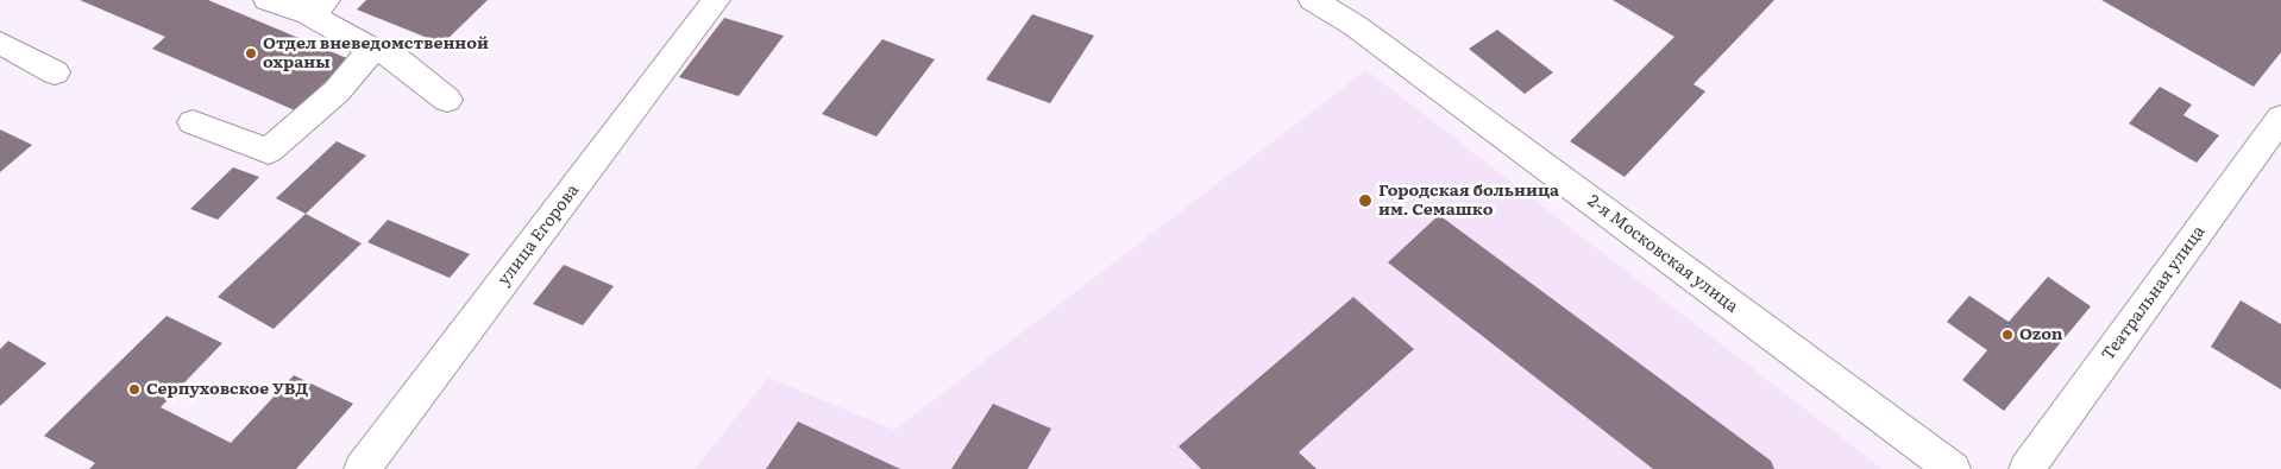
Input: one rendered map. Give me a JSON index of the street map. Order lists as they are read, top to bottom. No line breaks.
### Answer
{"streets":{"street":["улица Егорова","2-я Московская улица","Театральная улица"]},"places":["Отдел вневедомственной охраны","Городская больница им. Семашко","Ozon","Серпуховское УВД"]}
